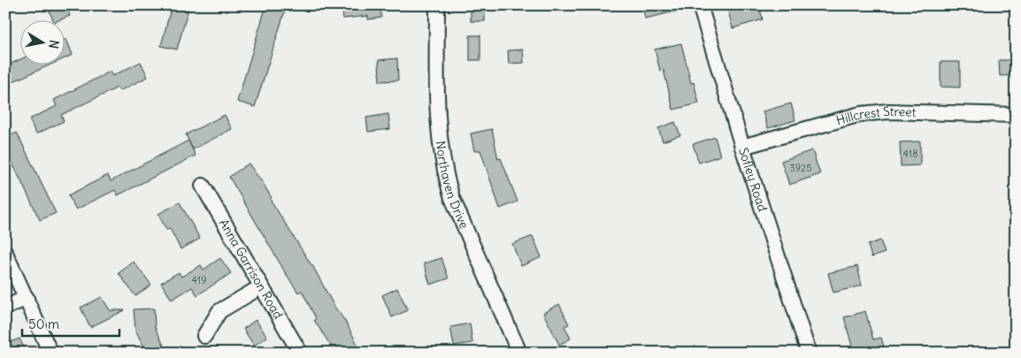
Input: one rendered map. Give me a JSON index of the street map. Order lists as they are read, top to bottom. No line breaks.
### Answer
{"streets":{"street":["Hillcrest Street","Sofley Road","Northaven Drive","Anna Garrison Road"]},"crossings":[["Hillcrest Street","Sofley Road"]],"house_numbers":["418","3925","419"],"scale_bar":"50 m","north":"right"}
